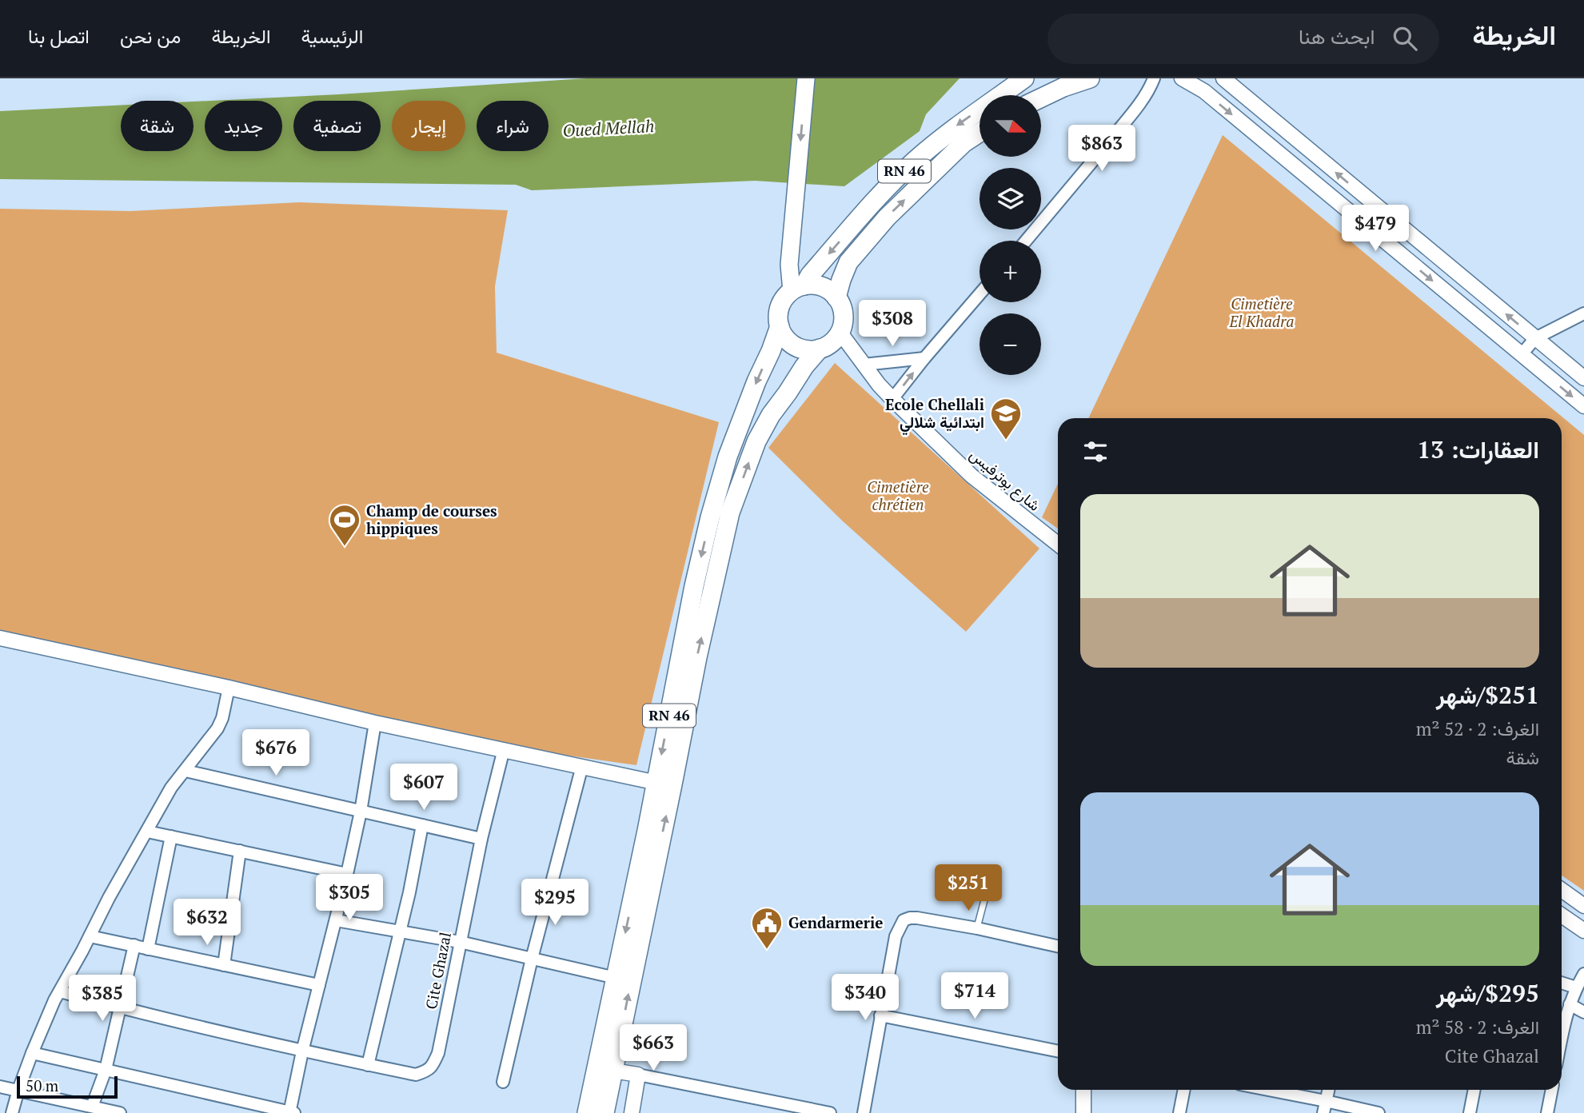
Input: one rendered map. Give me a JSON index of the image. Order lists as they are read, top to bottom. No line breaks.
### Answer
{"streets":{"highway":["RN 46"],"street":["شارع بوترفيس","Cite Ghazal"]},"crossings":[["RN 46","شارع بوترفيس"]],"water":["Oued Mellah"],"parks":["Cimetière El Khadra","Cimetière chrétien"],"places":{"school or university":["Ecole Chellali ابتدائية شلالي"],"sports":["Champ de courses hippiques"],"public building":["Gendarmerie"]},"scale_bar":"50 m","north":"right","page":{"header":"الخريطة","search":"ابحث هنا","nav":["الرئيسية","الخريطة","من نحن","اتصل بنا"],"map_buttons":["+","−"],"chip":["شراء","إيجار","تصفية","جديد","شقة"],"price":["$863","$479","$308","$676","$607","$251","$305","$295","$632","$714","$340","$385","$663"],"heading":"العقارات: 13","list":[{"name":"$251/شهر","note":"الغرف: 2 · 52 m² · شقة"},{"name":"$295/شهر","note":"الغرف: 2 · 58 m² · Cite Ghazal"}],"scale":"50 m"}}
